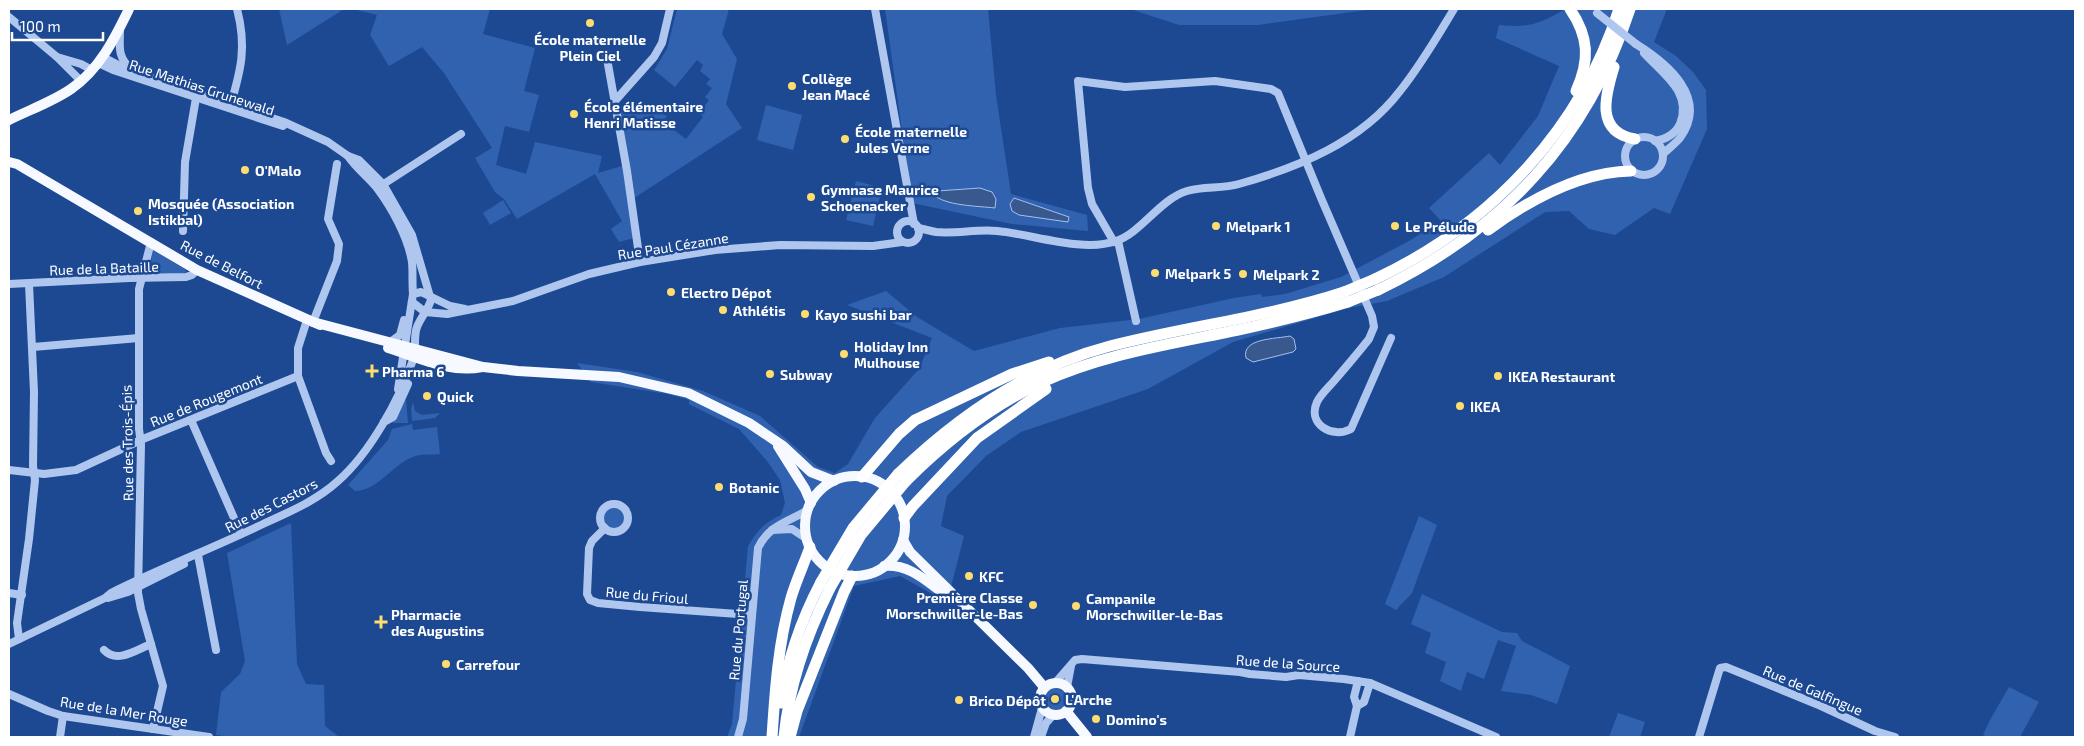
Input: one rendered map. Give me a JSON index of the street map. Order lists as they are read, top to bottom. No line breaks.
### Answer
{"streets":{"main road":["Rue de Belfort"],"street":["Rue Mathias Grunewald","Rue Paul Cézanne","Rue de la Bataille","Rue de Rougemont","Rue des Trois-Épis","Rue des Castors","Rue du Frioul","Rue du Portugal","Rue de la Source","Rue de Galfingue","Rue de la Mer Rouge"]},"crossings":[["Rue Mathias Grunewald","Rue Paul Cézanne"],["Rue Mathias Grunewald","Rue de Belfort"],["Rue Mathias Grunewald","Rue des Castors"],["Rue de Belfort","Rue de la Bataille"],["Rue de Belfort","Rue des Trois-Épis"],["Rue de Belfort","Rue des Castors"],["Rue de Belfort","Rue du Portugal"],["Rue de la Bataille","Rue des Trois-Épis"],["Rue de Rougemont","Rue des Trois-Épis"],["Rue des Trois-Épis","Rue des Castors"],["Rue des Trois-Épis","Rue de la Mer Rouge"],["Rue du Frioul","Rue du Portugal"]],"places":{"other":["École maternelle Plein Ciel","Collège Jean Macé","École élémentaire Henri Matisse","École maternelle Jules Verne","O'Malo","Gymnase Maurice Schoenacker","Mosquée (Association Istikbal)","Melpark 1","Le Prélude","Melpark 5","Melpark 2","Electro Dépot","Athlétis","Kayo sushi bar","Holiday Inn Mulhouse","Subway","IKEA Restaurant","Quick","IKEA","Botanic","KFC","Première Classe Morschwiller-le-Bas","Campanile Morschwiller-le-Bas","Carrefour","L'Arche","Brico Dépôt","Domino's"],"health":["Pharma 6","Pharmacie des Augustins"]},"scale_bar":"100 m"}
